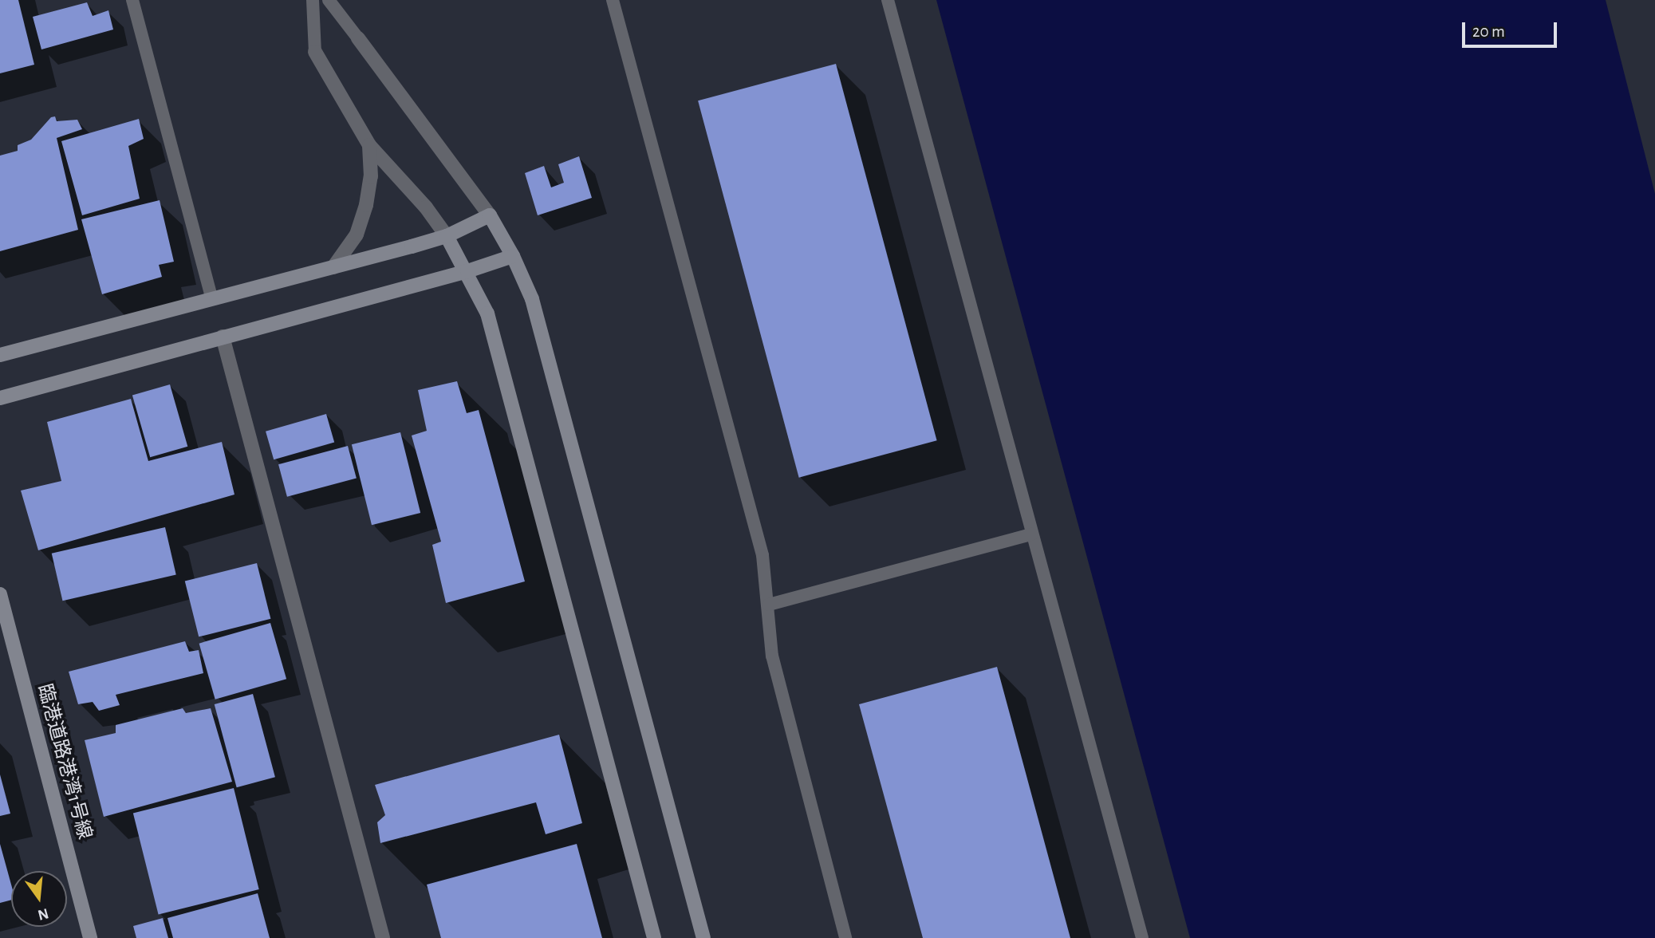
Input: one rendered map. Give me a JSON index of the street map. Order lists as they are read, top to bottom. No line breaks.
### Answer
{"streets":{"street":["臨港道路港湾1号線"]},"scale_bar":"20 m","north":"bottom"}
